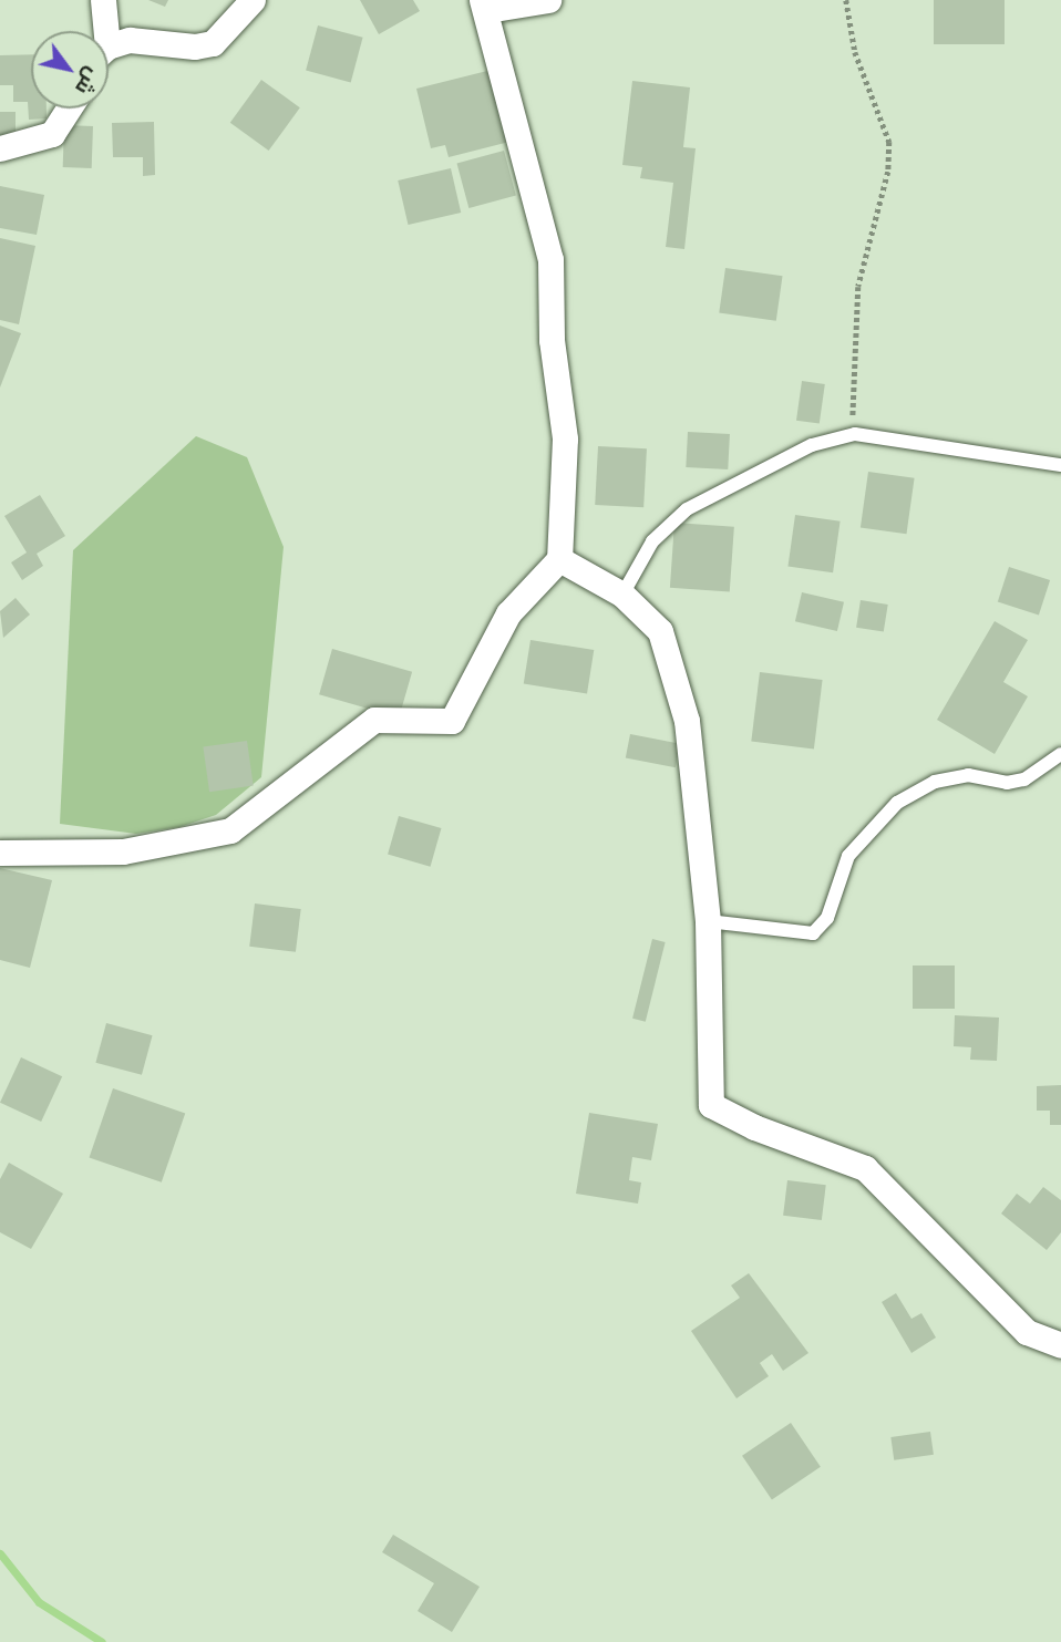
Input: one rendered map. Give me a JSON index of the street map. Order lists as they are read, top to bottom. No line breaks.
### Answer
{"north":"bottom right"}
